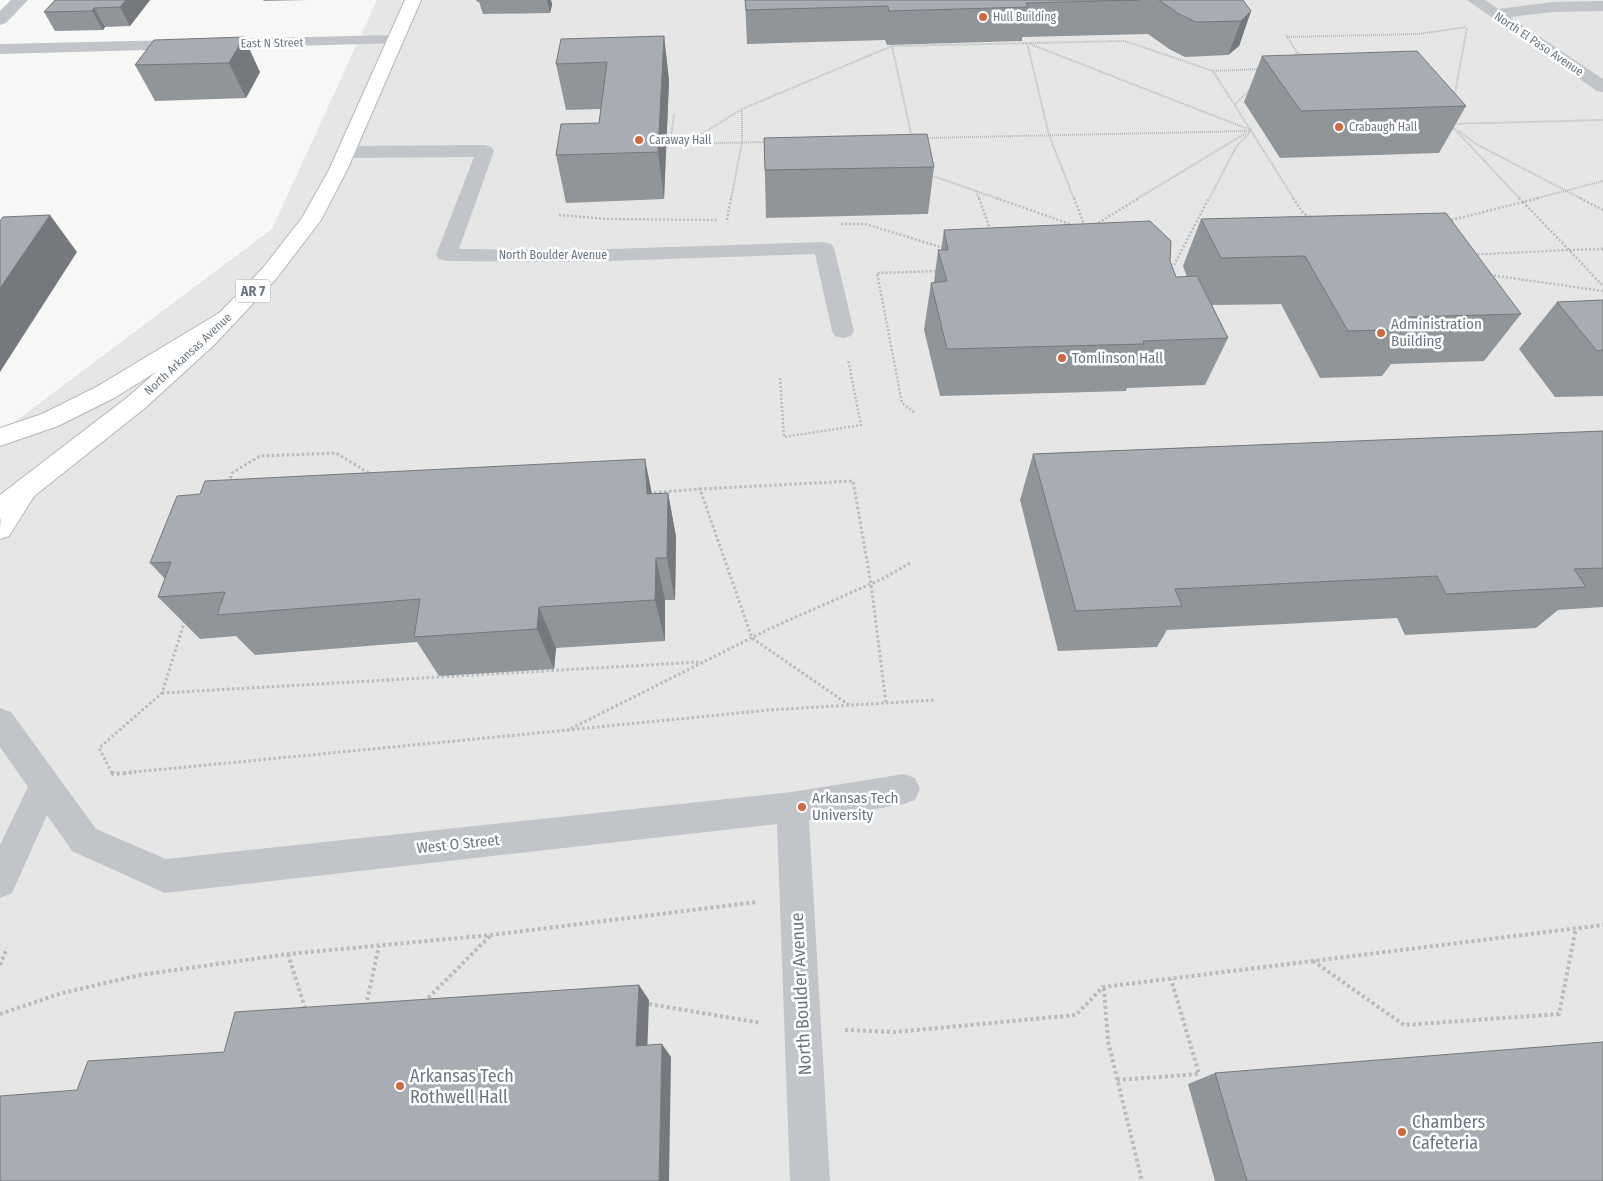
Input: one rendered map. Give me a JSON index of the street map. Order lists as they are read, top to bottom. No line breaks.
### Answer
{"streets":{"main road":["AR 7","North Arkansas Avenue"],"street":["East N Street","North El Paso Avenue","North Boulder Avenue","West O Street"]},"crossings":[["East N Street","North Arkansas Avenue"],["North Boulder Avenue","North Arkansas Avenue"],["North Boulder Avenue","West O Street"]],"places":["Hull Building","Crabaugh Hall","Caraway Hall","Administration Building","Tomlinson Hall","Arkansas Tech University","Arkansas Tech Rothwell Hall","Chambers Cafeteria"]}
